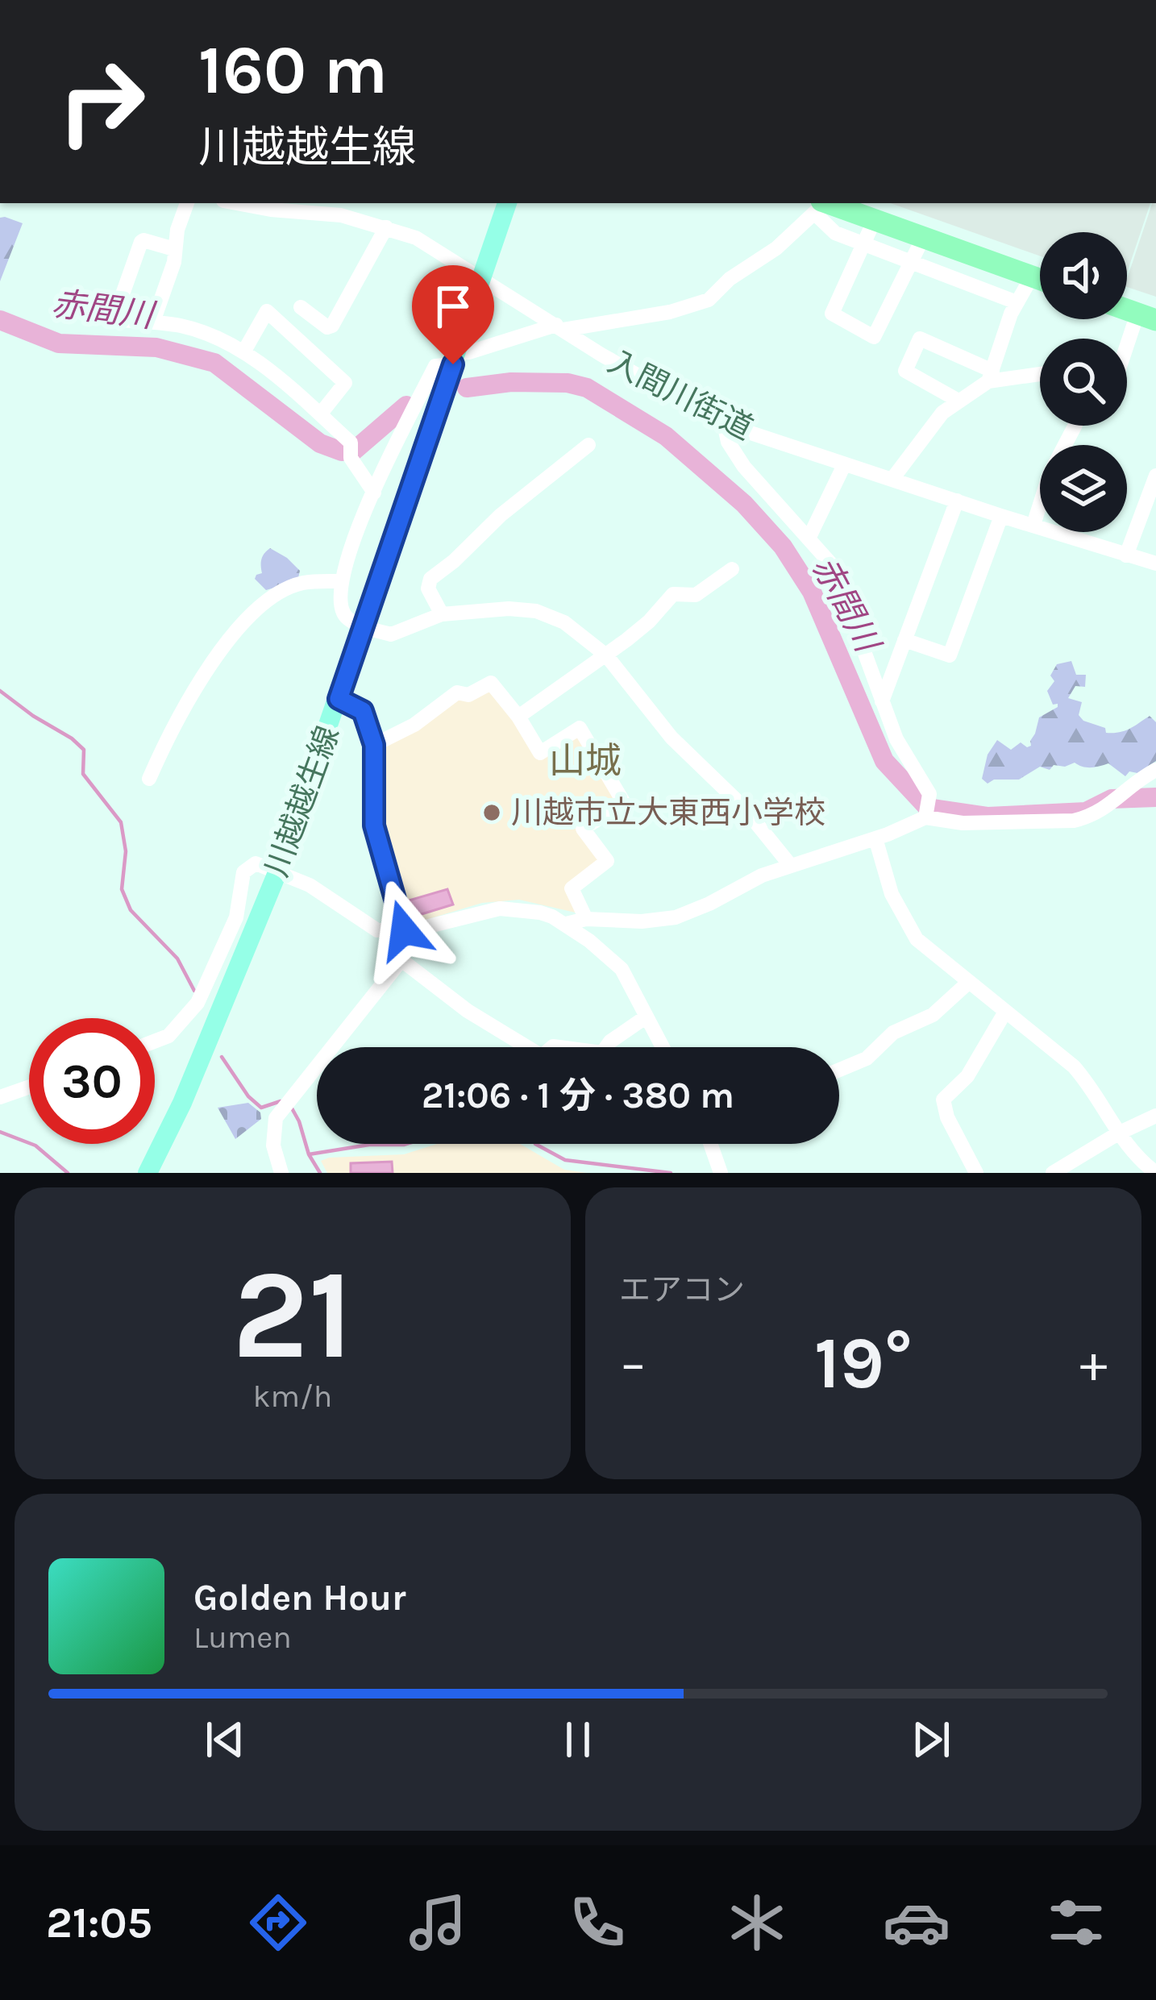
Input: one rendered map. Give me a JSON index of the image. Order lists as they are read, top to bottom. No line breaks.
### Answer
{"streets":{"main road":["川越越生線"],"street":["入間川街道"]},"crossings":[["入間川街道","川越越生線"]],"districts":["山城"],"water":["赤間川"],"places":["川越市立大東西小学校"],"page":{"turn":["160 m","川越越生線"],"limit":"30","trip":"21:06 · 1 分 · 380 m","tile":[["21","km/h"],"エアコン"],"heat":["−","19°","+"],"song":["Golden Hour","Lumen"],"tabs":"21:05"}}
